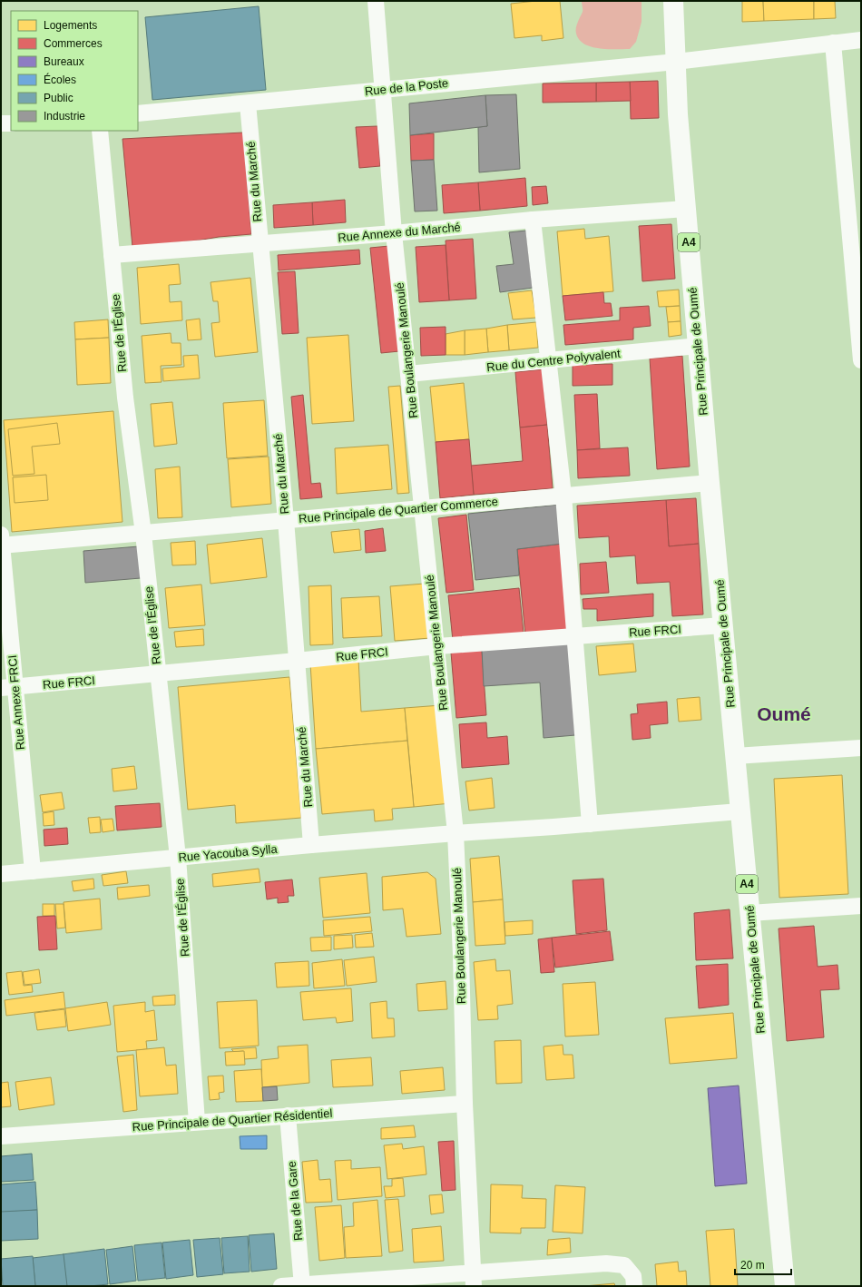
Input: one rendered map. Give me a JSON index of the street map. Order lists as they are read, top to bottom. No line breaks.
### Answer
{"streets":{"main road":["A4","Rue Principale de Oumé"],"street":["Rue de la Poste","Rue du Marché","Rue Annexe du Marché","Rue de l'Église","Rue Boulangerie Manoulé","Rue du Centre Polyvalent","Rue Principale de Quartier Commerce","Rue FRCI","Rue Annexe FRCI","Rue Yacouba Sylla","Rue Principale de Quartier Résidentiel","Rue de la Gare"]},"crossings":[["Rue de la Poste","Rue du Marché"],["Rue de la Poste","Rue Boulangerie Manoulé"],["Rue de la Poste","Rue Principale de Oumé"],["Rue du Marché","Rue Annexe du Marché"],["Rue du Marché","Rue Principale de Quartier Commerce"],["Rue du Marché","Rue FRCI"],["Rue du Marché","Rue Yacouba Sylla"],["Rue Annexe du Marché","Rue de l'Église"],["Rue Annexe du Marché","Rue Boulangerie Manoulé"],["Rue Annexe du Marché","Rue Principale de Oumé"],["Rue de l'Église","Rue Principale de Quartier Commerce"],["Rue de l'Église","Rue FRCI"],["Rue de l'Église","Rue Yacouba Sylla"],["Rue de l'Église","Rue Principale de Quartier Résidentiel"],["Rue Boulangerie Manoulé","Rue du Centre Polyvalent"],["Rue Boulangerie Manoulé","Rue Principale de Quartier Commerce"],["Rue Boulangerie Manoulé","Rue FRCI"],["Rue Boulangerie Manoulé","Rue Yacouba Sylla"],["Rue Boulangerie Manoulé","Rue Principale de Quartier Résidentiel"],["Rue Principale de Oumé","Rue du Centre Polyvalent"],["Rue Principale de Oumé","Rue Principale de Quartier Commerce"],["Rue Principale de Oumé","Rue FRCI"],["Rue Principale de Oumé","Rue Yacouba Sylla"],["Rue Principale de Quartier Commerce","Rue Annexe FRCI"],["Rue FRCI","Rue Annexe FRCI"],["Rue Annexe FRCI","Rue Yacouba Sylla"],["Rue Principale de Quartier Résidentiel","Rue de la Gare"]],"districts":["Oumé"],"legend":["Logements","Commerces","Bureaux","Écoles","Public","Industrie"],"scale_bar":"20 m"}
